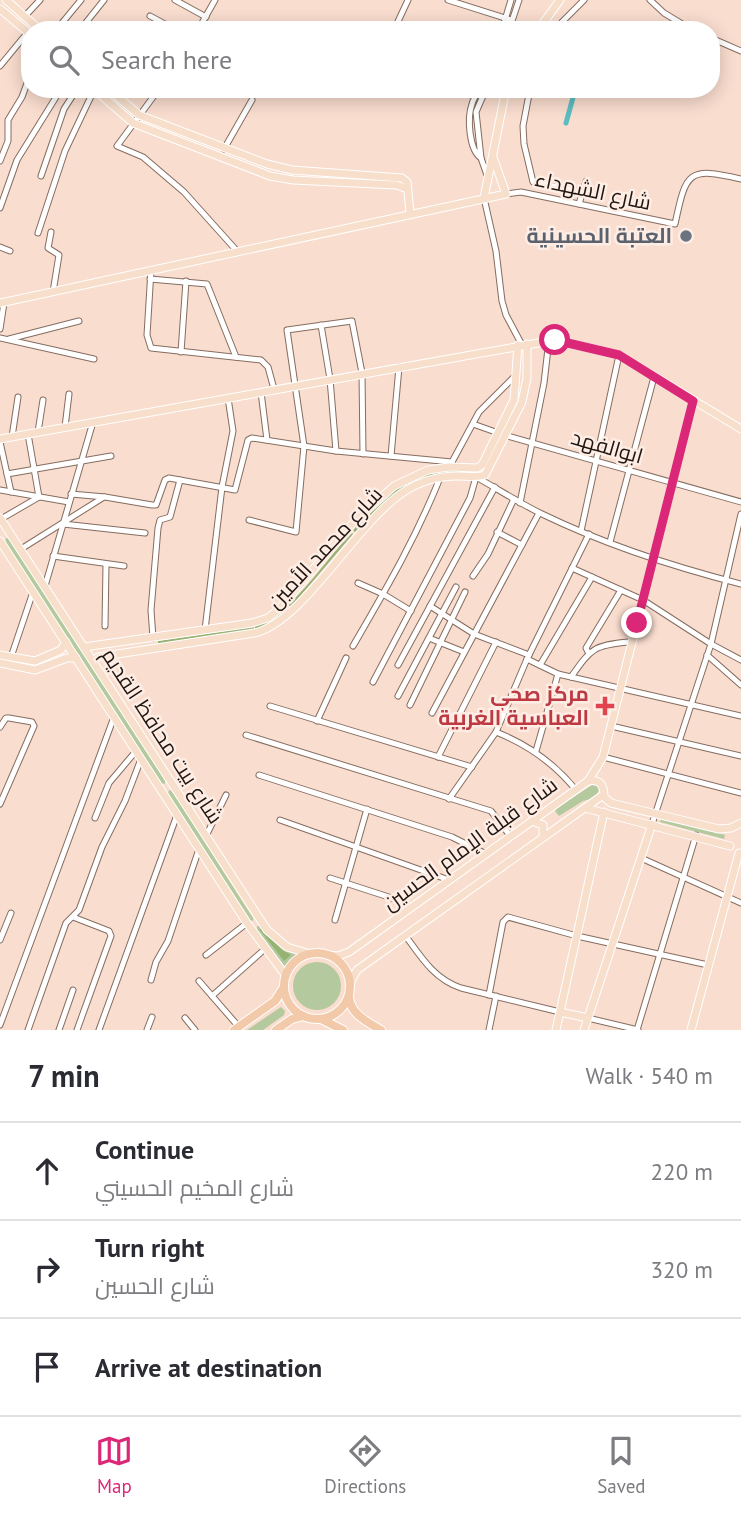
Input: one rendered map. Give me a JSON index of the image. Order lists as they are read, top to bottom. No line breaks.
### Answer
{"streets":{"main road":["شارع محمد الأمين","شارع بيت محافظ القديم","شارع قبلة الإمام الحسين"],"street":["شارع الشهداء","ابوالفهد"]},"crossings":[["ابوالفهد","شارع محمد الأمين"],["ابوالفهد","شارع قبلة الإمام الحسين"],["شارع محمد الأمين","شارع بيت محافظ القديم"],["شارع بيت محافظ القديم","شارع قبلة الإمام الحسين"]],"places":{"other":["العتبة الحسينية"],"health":["مركز صحي العباسية الغربية"]},"page":{"search":"Search here","heading":["7 min","Walk · 540 m"],"list":[["Continue","شارع المخيم الحسيني","220 m"],["Turn right","شارع الحسين","320 m"],"Arrive at destination"],"nav":["Map","Directions","Saved"]}}
